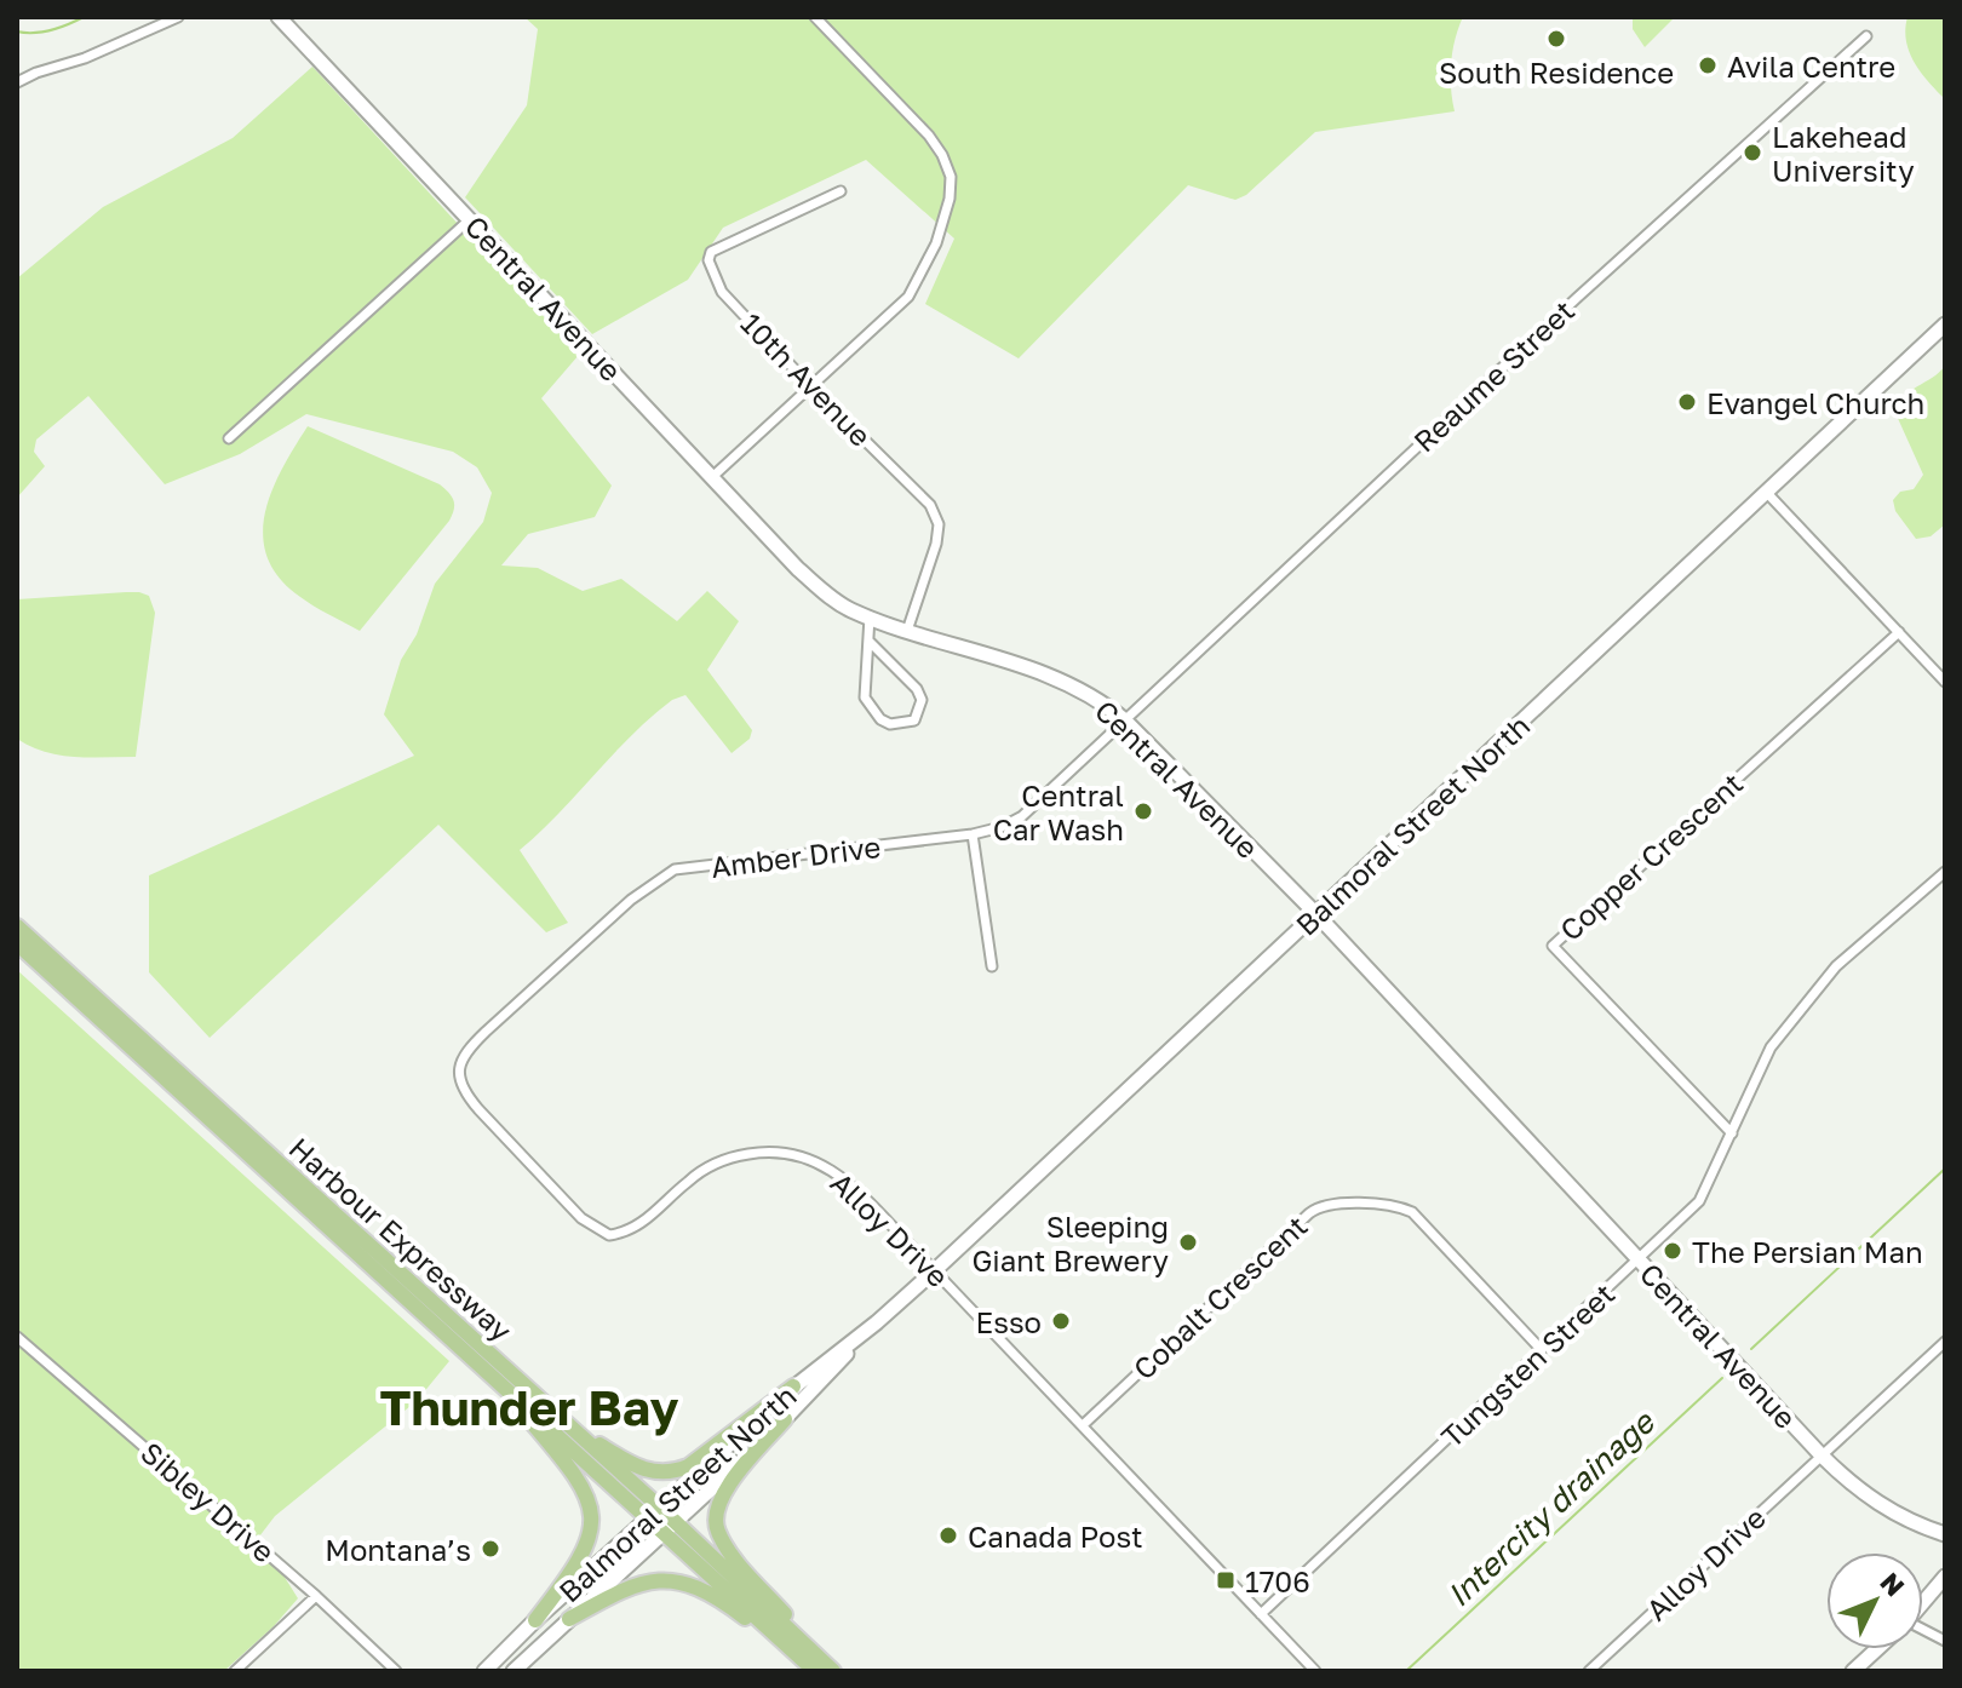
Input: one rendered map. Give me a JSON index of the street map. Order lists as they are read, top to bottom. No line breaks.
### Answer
{"streets":{"main road":["Central Avenue","Balmoral Street North","Harbour Expressway"],"street":["Reaume Street","10th Avenue","Amber Drive","Copper Crescent","Alloy Drive","Cobalt Crescent","Tungsten Street","Sibley Drive"]},"crossings":[["Central Avenue","Reaume Street"],["Central Avenue","10th Avenue"],["Central Avenue","Balmoral Street North"],["Central Avenue","Amber Drive"],["Central Avenue","Alloy Drive"],["Central Avenue","Tungsten Street"],["Reaume Street","Amber Drive"],["Balmoral Street North","Alloy Drive"],["Balmoral Street North","Harbour Expressway"],["Amber Drive","Alloy Drive"],["Copper Crescent","Tungsten Street"],["Alloy Drive","Cobalt Crescent"],["Alloy Drive","Tungsten Street"],["Cobalt Crescent","Tungsten Street"]],"districts":["Thunder Bay"],"water":["Intercity drainage"],"places":{"other":["South Residence","Avila Centre","Lakehead University","Evangel Church","Central Car Wash","Sleeping Giant Brewery","The Persian Man","Esso","Canada Post","Montana’s"],"transit":["1706"]},"north":"top right"}
